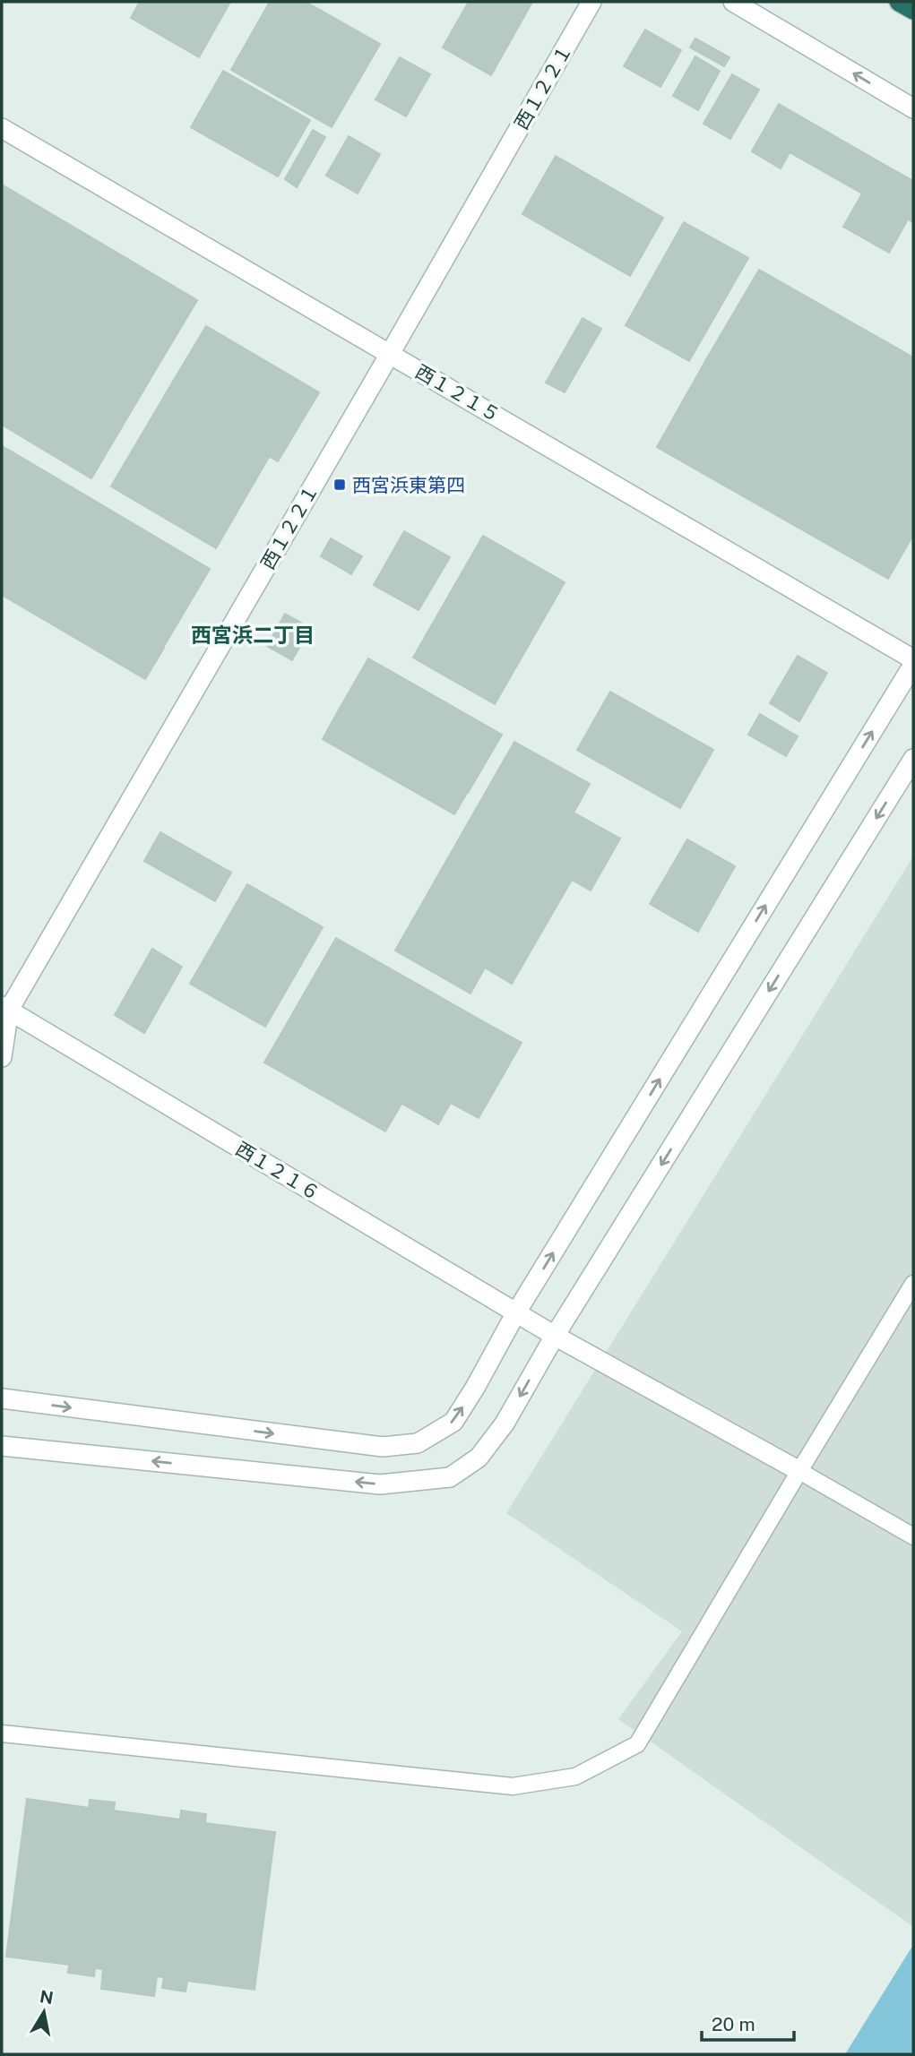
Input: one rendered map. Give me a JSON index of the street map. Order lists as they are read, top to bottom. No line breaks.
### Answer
{"streets":{"street":["西１２２１","西１２１５","西１２１６"]},"crossings":[["西１２２１","西１２１５"],["西１２２１","西１２１６"]],"districts":["西宮浜二丁目"],"places":{"transit":["西宮浜東第四"]},"scale_bar":"20 m","north":"top"}
